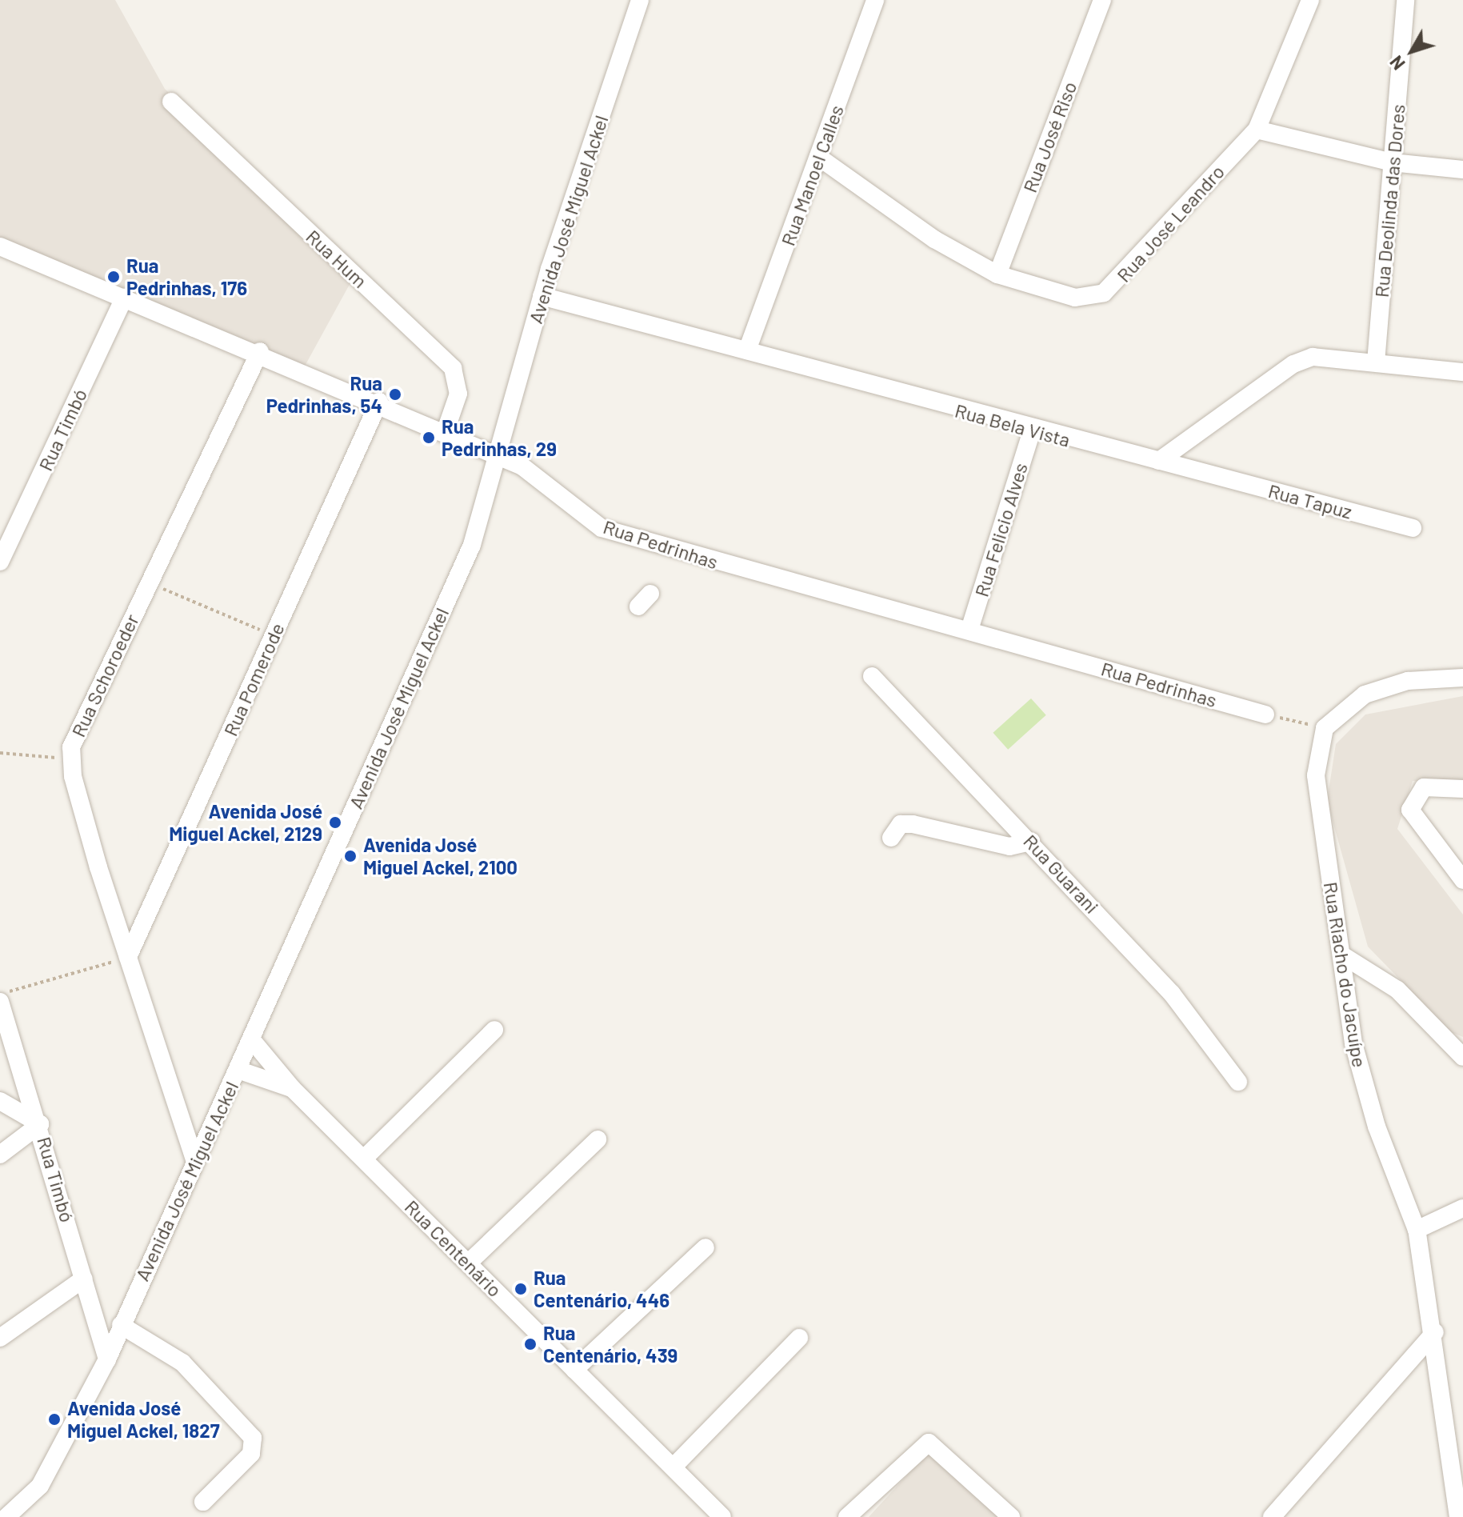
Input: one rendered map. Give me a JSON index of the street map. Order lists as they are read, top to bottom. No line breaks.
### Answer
{"streets":{"street":["Rua José Riso","Rua Manoel Calles","Rua Deolinda das Dores","Avenida José Miguel Ackel","Rua José Leandro","Rua Hum","Rua Bela Vista","Rua Timbó","Rua Tapuz","Rua Felicio Alves","Rua Pedrinhas","Rua Schoroeder","Rua Pomerode","Rua Guarani","Rua Riacho do Jacuípe","Rua Centenário"]},"crossings":[["Rua José Riso","Rua José Leandro"],["Rua Manoel Calles","Rua José Leandro"],["Rua Manoel Calles","Rua Bela Vista"],["Avenida José Miguel Ackel","Rua Bela Vista"],["Avenida José Miguel Ackel","Rua Timbó"],["Avenida José Miguel Ackel","Rua Pedrinhas"],["Avenida José Miguel Ackel","Rua Schoroeder"],["Avenida José Miguel Ackel","Rua Centenário"],["Rua Hum","Rua Pedrinhas"],["Rua Bela Vista","Rua Tapuz"],["Rua Bela Vista","Rua Felicio Alves"],["Rua Timbó","Rua Pedrinhas"],["Rua Felicio Alves","Rua Pedrinhas"],["Rua Pedrinhas","Rua Schoroeder"],["Rua Pedrinhas","Rua Pomerode"],["Rua Schoroeder","Rua Pomerode"]],"places":["Rua Pedrinhas, 176","Rua Pedrinhas, 54","Rua Pedrinhas, 29","Avenida José Miguel Ackel, 2129","Avenida José Miguel Ackel, 2100","Rua Centenário, 446","Rua Centenário, 439","Avenida José Miguel Ackel, 1827"],"north":"bottom left"}
